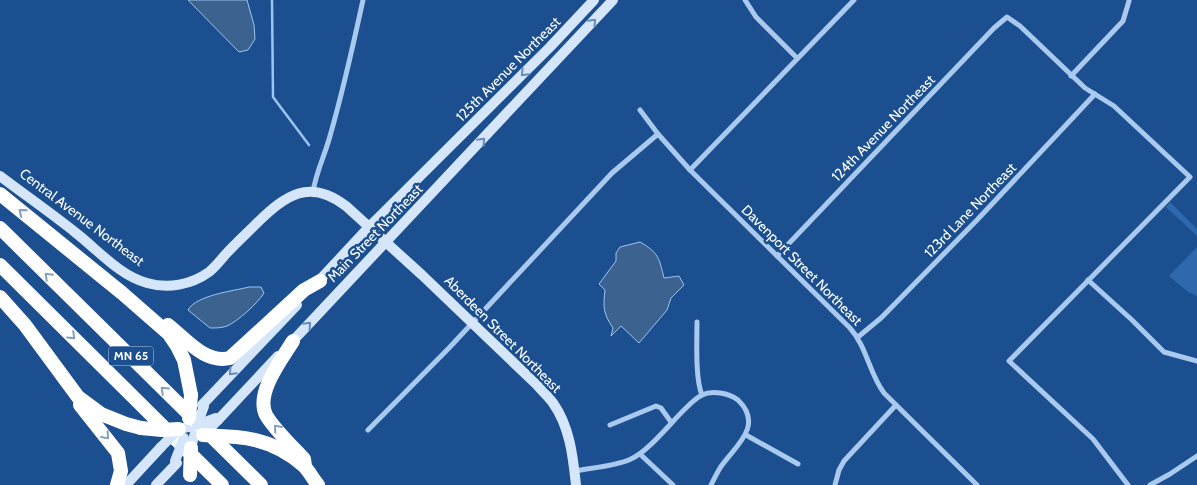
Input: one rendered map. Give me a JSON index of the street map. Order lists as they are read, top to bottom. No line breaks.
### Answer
{"streets":{"highway":["MN 65"],"main road":["125th Avenue Northeast","Central Avenue Northeast","Main Street Northeast","Aberdeen Street Northeast"],"street":["124th Avenue Northeast","123rd Lane Northeast","Davenport Street Northeast"]},"crossings":[["125th Avenue Northeast","Main Street Northeast"],["124th Avenue Northeast","Davenport Street Northeast"],["123rd Lane Northeast","Davenport Street Northeast"],["Main Street Northeast","Aberdeen Street Northeast"]],"one_way":["125th Avenue Northeast"]}
